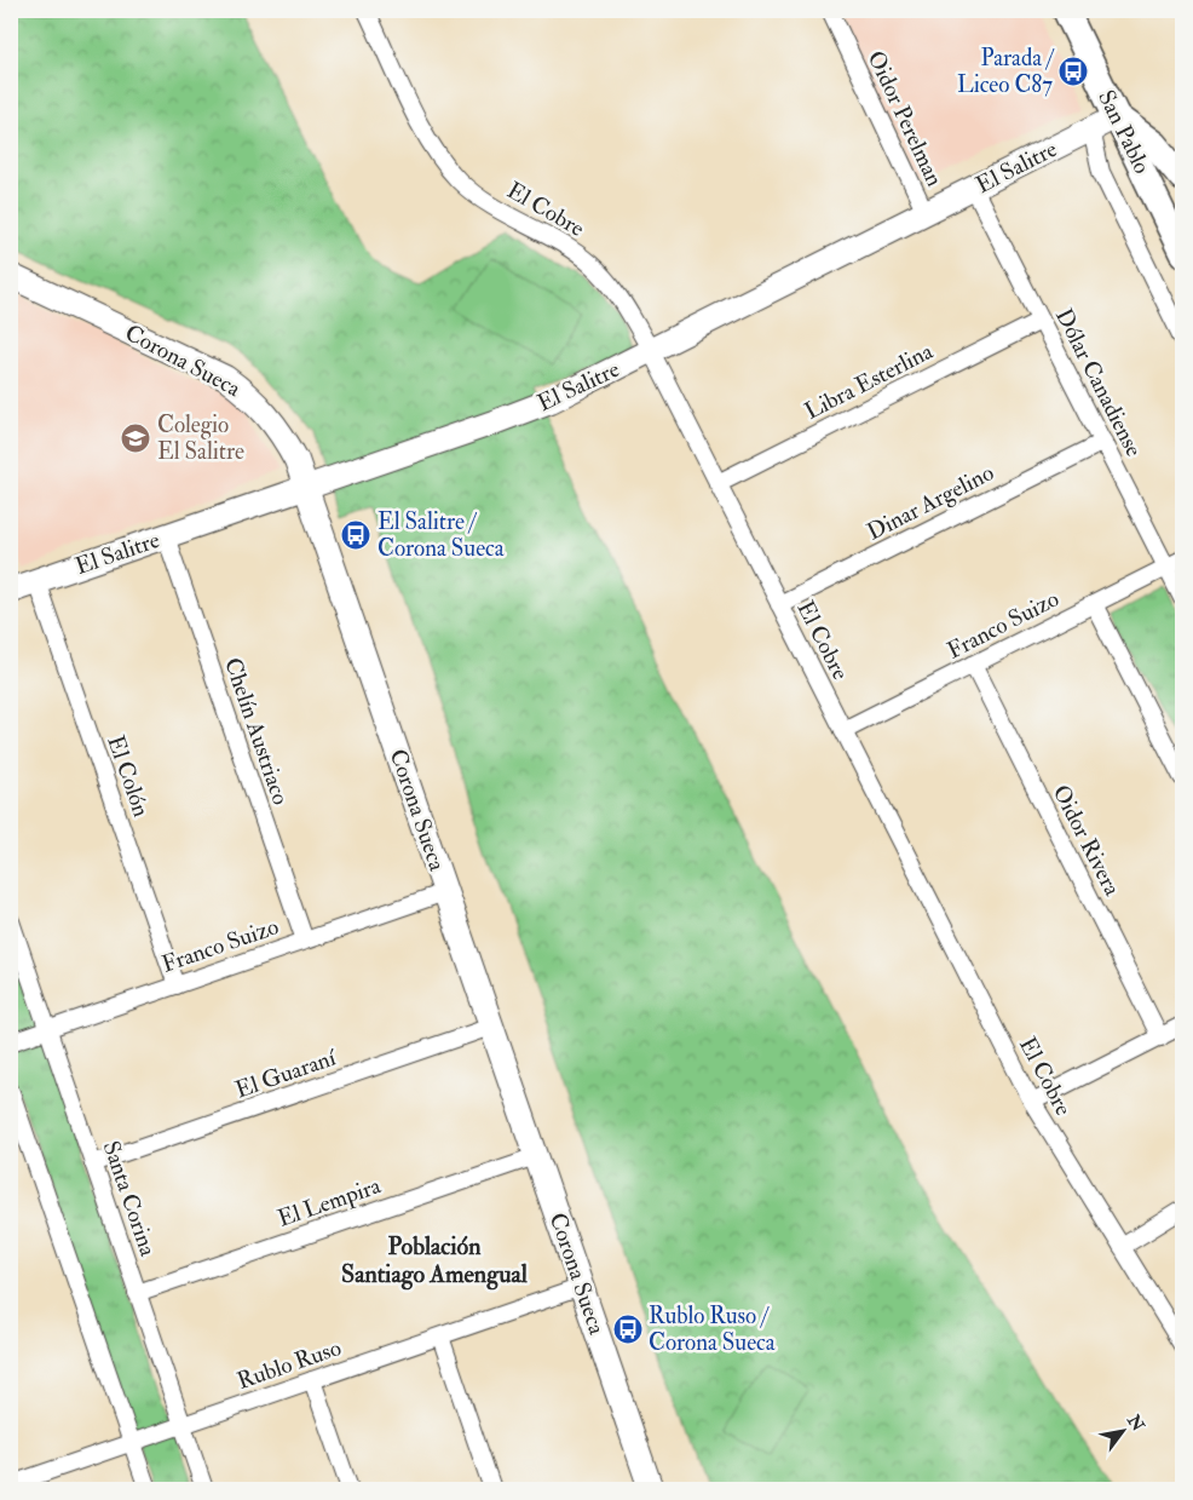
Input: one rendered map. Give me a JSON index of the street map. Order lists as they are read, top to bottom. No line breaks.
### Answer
{"streets":{"main road":["San Pablo"],"street":["Oidor Perelman","El Salitre","El Cobre","Corona Sueca","Libra Esterlina","Dólar Canadiense","Dinar Argelino","Franco Suizo","Chelín Austriaco","El Colón","Oidor Rivera","El Guaraní","Santa Corina","El Lempira","Rublo Ruso"]},"crossings":[["Oidor Perelman","El Salitre"],["San Pablo","El Salitre"],["El Salitre","El Cobre"],["El Salitre","Corona Sueca"],["El Salitre","Dólar Canadiense"],["El Salitre","Chelín Austriaco"],["El Salitre","El Colón"],["El Cobre","Libra Esterlina"],["El Cobre","Dinar Argelino"],["El Cobre","Franco Suizo"],["Corona Sueca","Franco Suizo"],["Corona Sueca","El Guaraní"],["Corona Sueca","El Lempira"],["Corona Sueca","Rublo Ruso"],["Libra Esterlina","Dólar Canadiense"],["Dólar Canadiense","Dinar Argelino"],["Dólar Canadiense","Franco Suizo"],["Franco Suizo","Chelín Austriaco"],["Franco Suizo","El Colón"],["Franco Suizo","Oidor Rivera"],["Franco Suizo","Santa Corina"],["El Guaraní","Santa Corina"],["Santa Corina","El Lempira"],["Santa Corina","Rublo Ruso"]],"districts":["Población Santiago Amengual"],"places":{"bus stop":["Parada / Liceo C87","El Salitre / Corona Sueca","Rublo Ruso / Corona Sueca"],"school or university":["Colegio El Salitre"]},"north":"top right"}
